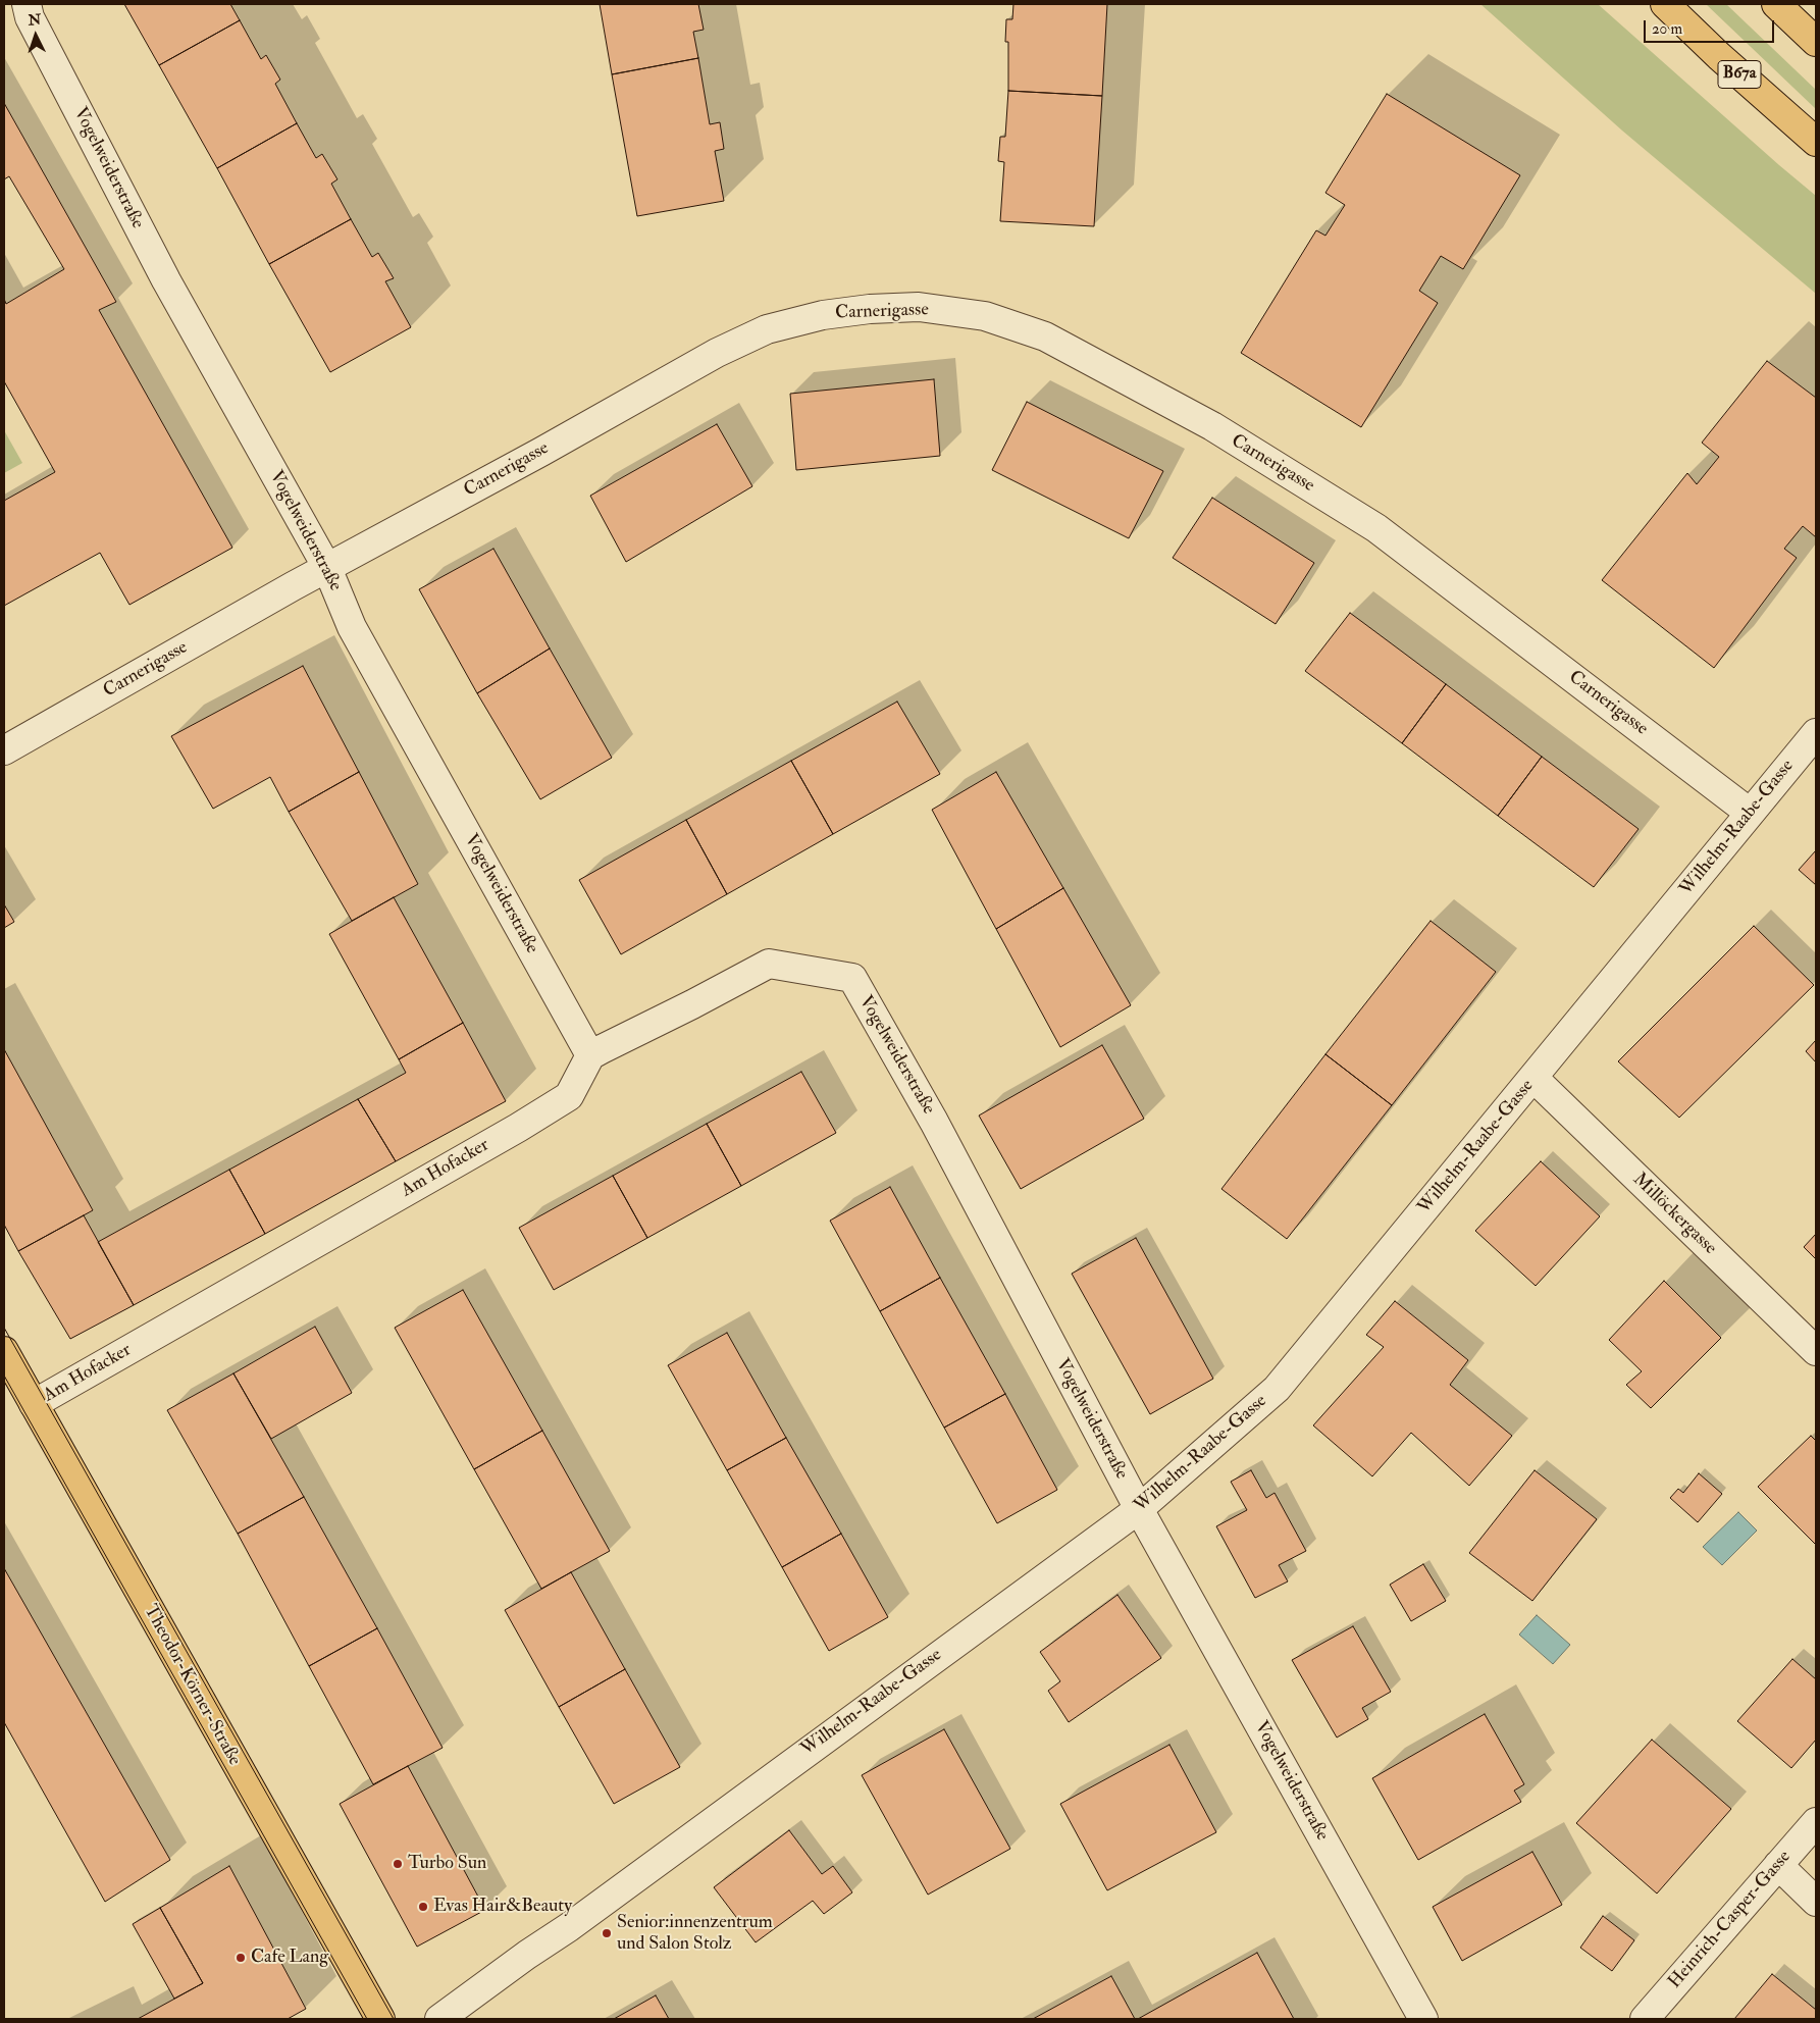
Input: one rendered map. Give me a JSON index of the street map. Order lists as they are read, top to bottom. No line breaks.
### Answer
{"streets":{"main road":["B67a","Theodor-Körner-Straße"],"street":["Vogelweiderstraße","Carnerigasse","Wilhelm-Raabe-Gasse","Am Hofacker","Millöckergasse","Heinrich-Casper-Gasse"]},"crossings":[["Vogelweiderstraße","Carnerigasse"],["Vogelweiderstraße","Wilhelm-Raabe-Gasse"],["Vogelweiderstraße","Am Hofacker"],["Carnerigasse","Wilhelm-Raabe-Gasse"],["Wilhelm-Raabe-Gasse","Millöckergasse"],["Am Hofacker","Theodor-Körner-Straße"]],"places":["Turbo Sun","Evas Hair&Beauty","Senior:innenzentrum und Salon Stolz","Cafe Lang"],"scale_bar":"20 m","north":"top"}
